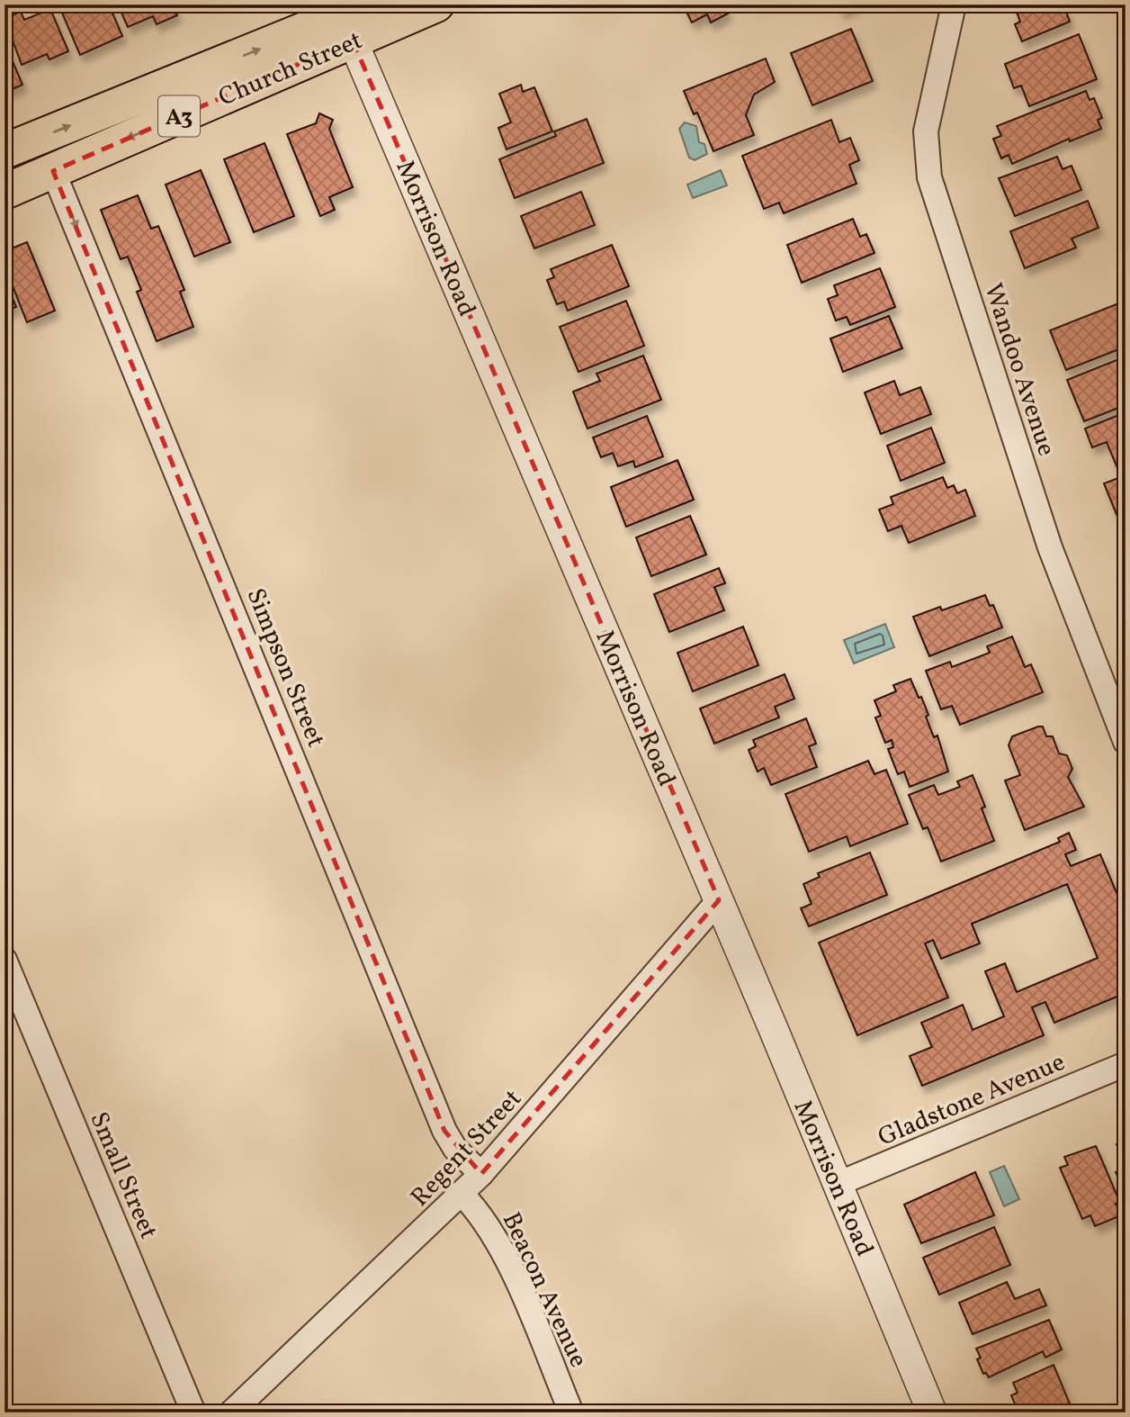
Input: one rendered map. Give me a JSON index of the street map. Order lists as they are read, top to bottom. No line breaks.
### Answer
{"streets":{"highway":["Church Street","A3"],"street":["Morrison Road","Wandoo Avenue","Simpson Street","Gladstone Avenue","Regent Street","Small Street","Beacon Avenue"]},"crossings":[["Church Street","Morrison Road"],["Church Street","Simpson Street"],["Morrison Road","Gladstone Avenue"],["Morrison Road","Regent Street"],["Simpson Street","Regent Street"],["Regent Street","Beacon Avenue"]],"one_way":["Simpson Street"]}
